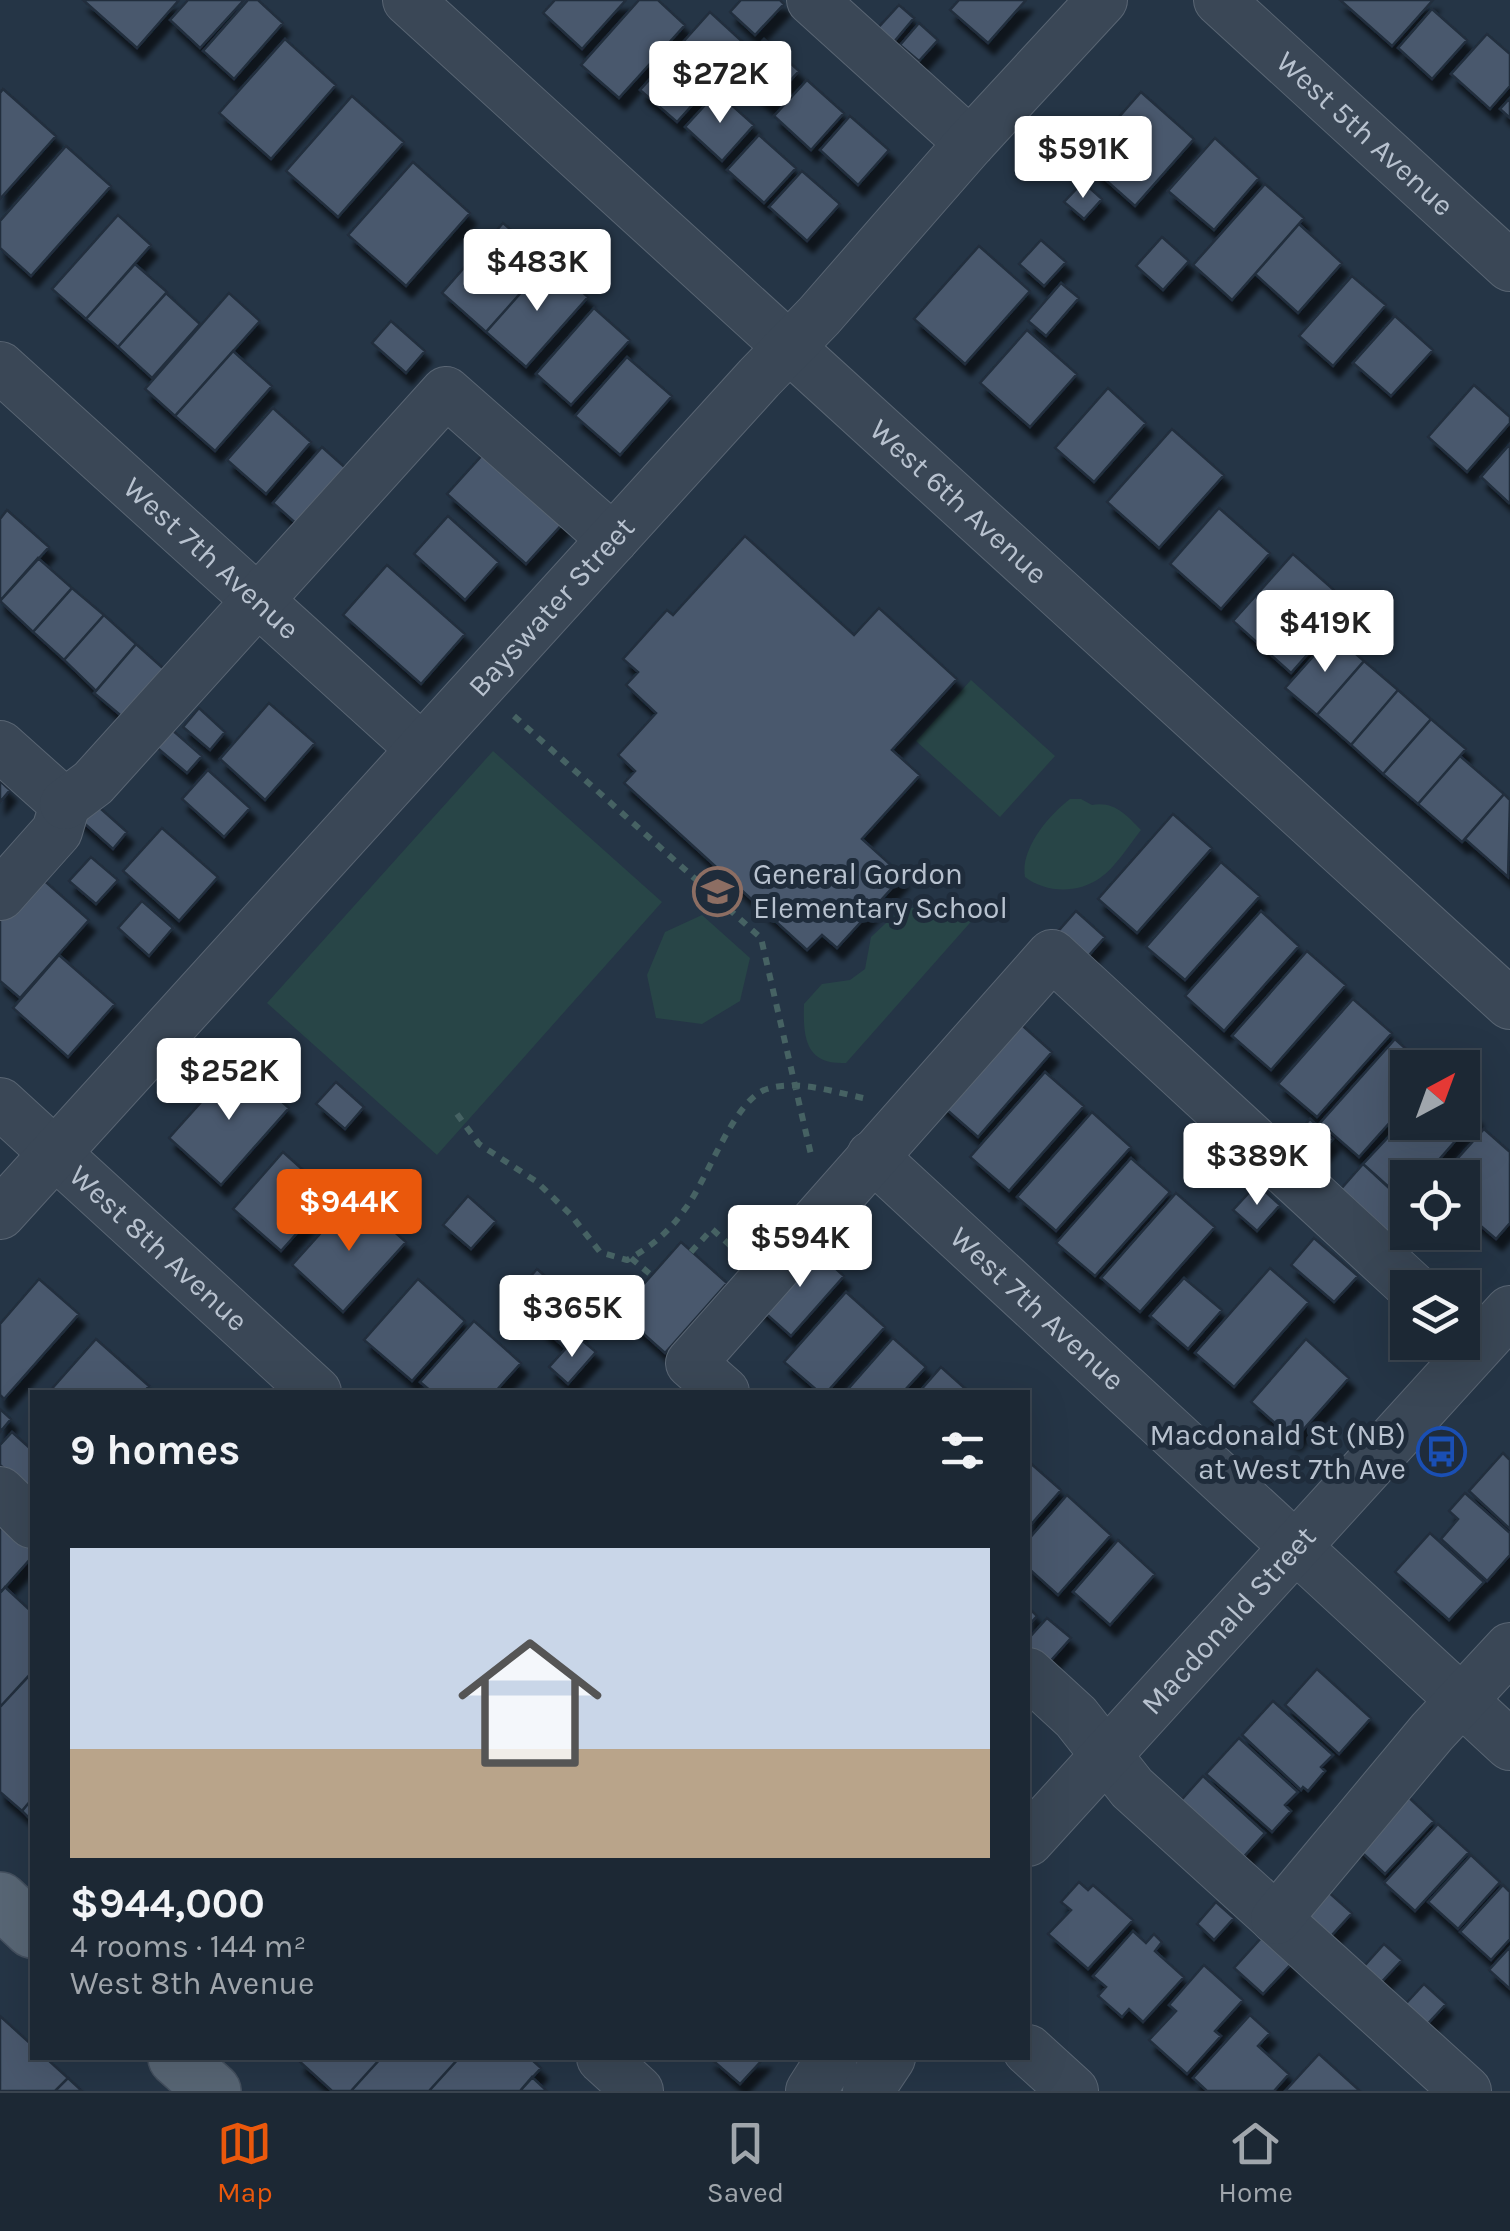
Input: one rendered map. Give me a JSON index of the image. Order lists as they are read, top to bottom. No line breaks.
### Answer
{"streets":{"street":["West 5th Avenue","West 6th Avenue","West 7th Avenue","Bayswater Street","West 8th Avenue","Macdonald Street"]},"crossings":[["West 6th Avenue","Bayswater Street"],["West 7th Avenue","Bayswater Street"],["West 7th Avenue","Macdonald Street"],["Bayswater Street","West 8th Avenue"]],"places":{"school or university":["General Gordon Elementary School"],"bus stop":["Macdonald St (NB) at West 7th Ave"]},"north":"top right","page":{"price":["$272K","$591K","$483K","$419K","$252K","$389K","$944K","$594K","$365K"],"heading":"9 homes","list":[{"name":"$944,000","note":"4 rooms · 144 m² · West 8th Avenue"}],"tabs":["Map","Saved","Home"]}}
